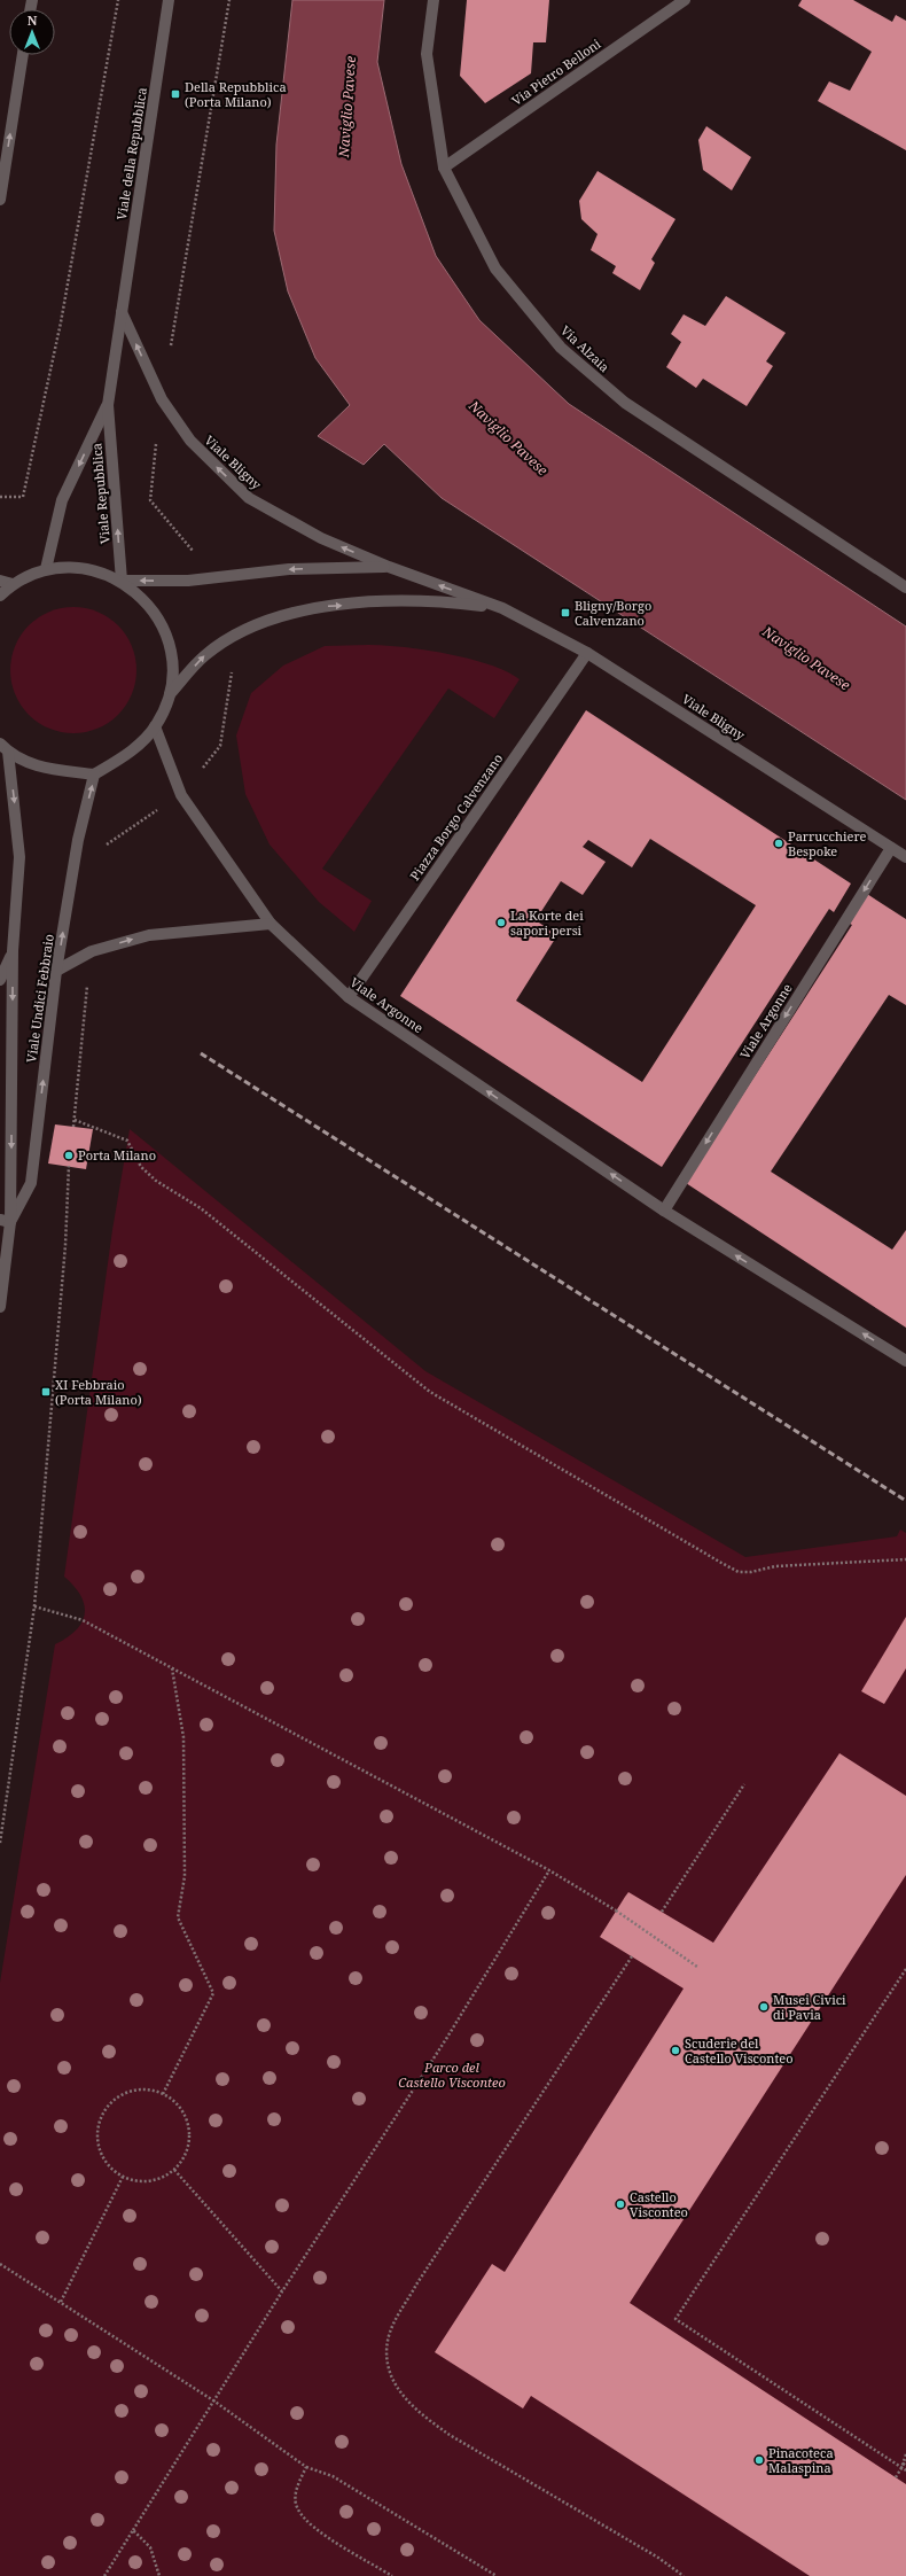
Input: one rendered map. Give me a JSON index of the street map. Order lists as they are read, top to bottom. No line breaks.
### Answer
{"streets":{"street":["Via Pietro Belloni","Viale della Repubblica","Via Alzaia","Viale Bligny","Viale Repubblica","Piazza Borgo Calvenzano","Viale Undici Febbraio","Viale Argonne"]},"crossings":[["Via Pietro Belloni","Via Alzaia"],["Viale della Repubblica","Viale Bligny"],["Viale della Repubblica","Viale Repubblica"],["Viale Bligny","Viale Repubblica"],["Viale Bligny","Piazza Borgo Calvenzano"],["Viale Bligny","Viale Argonne"],["Piazza Borgo Calvenzano","Viale Argonne"]],"water":["Naviglio Pavese"],"parks":["Parco del Castello Visconteo"],"places":{"transit":["Della Repubblica (Porta Milano)","Bligny/Borgo Calvenzano","XI Febbraio (Porta Milano)"],"other":["Parrucchiere Bespoke","La Korte dei sapori persi","Porta Milano","Musei Civici di Pavia","Scuderie del Castello Visconteo","Castello Visconteo","Pinacoteca Malaspina"]},"north":"top"}
